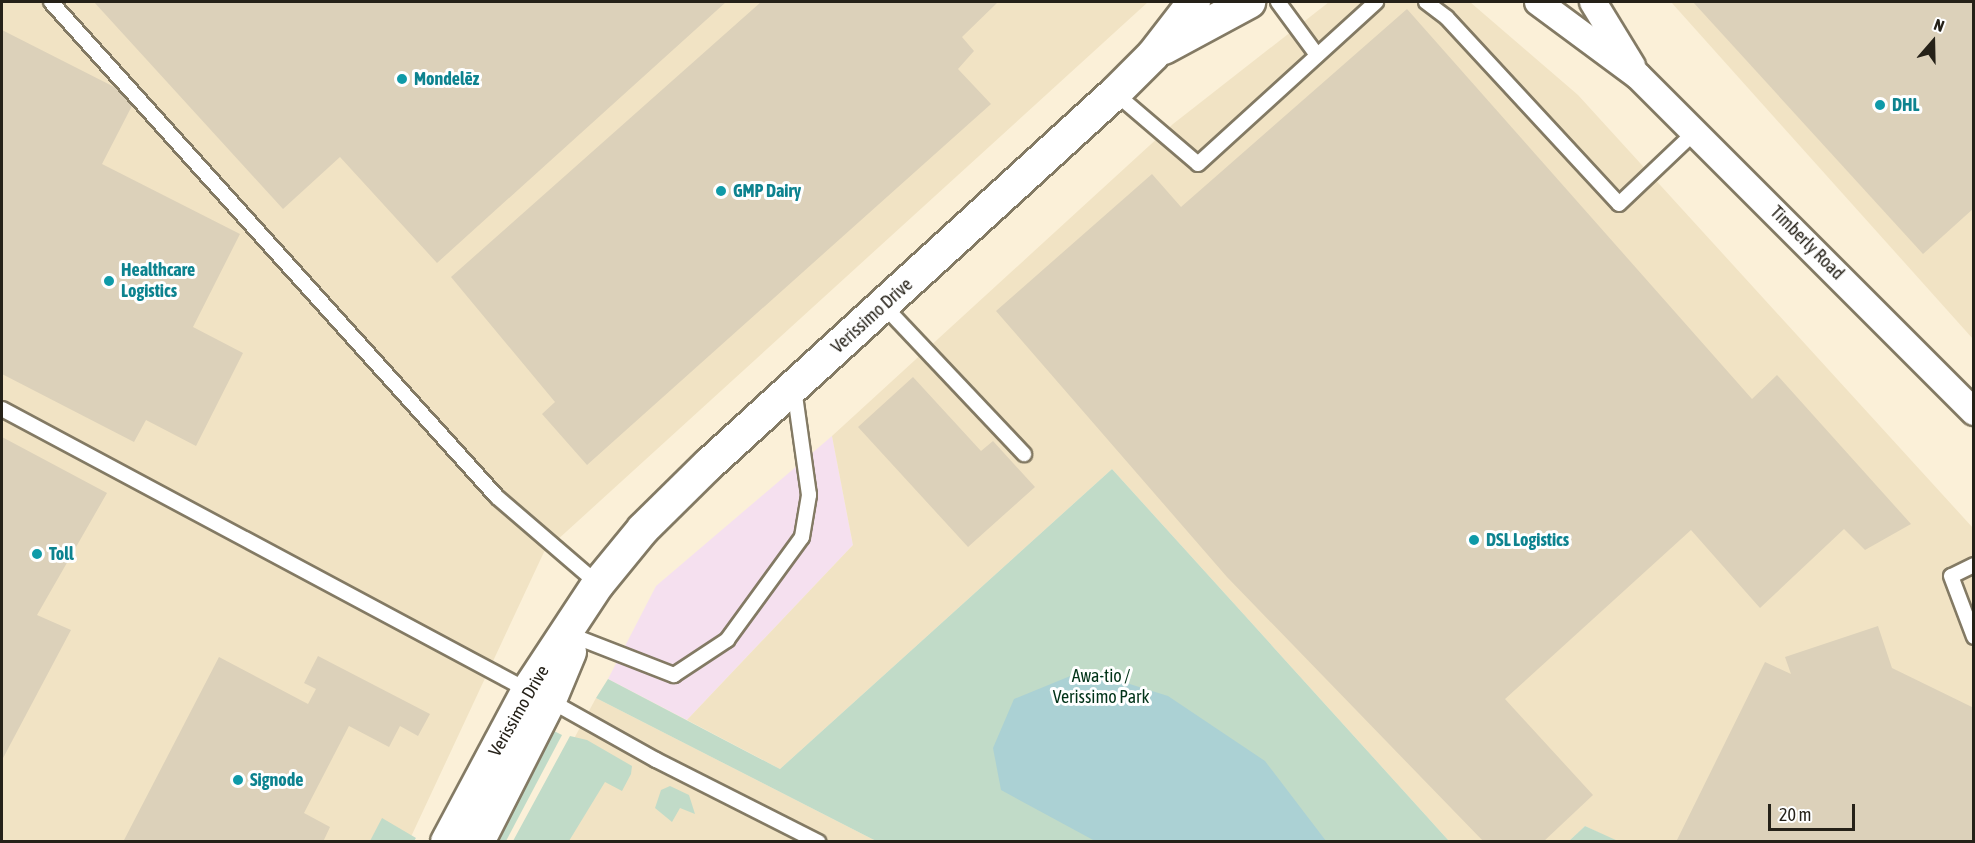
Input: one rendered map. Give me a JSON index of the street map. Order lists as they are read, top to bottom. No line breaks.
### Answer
{"streets":{"street":["Timberly Road","Verissimo Drive"]},"parks":["Awa-tio / Verissimo Park"],"places":["Mondelēz","DHL","GMP Dairy","Healthcare Logistics","DSL Logistics","Toll","Signode"],"scale_bar":"20 m","north":"top"}
